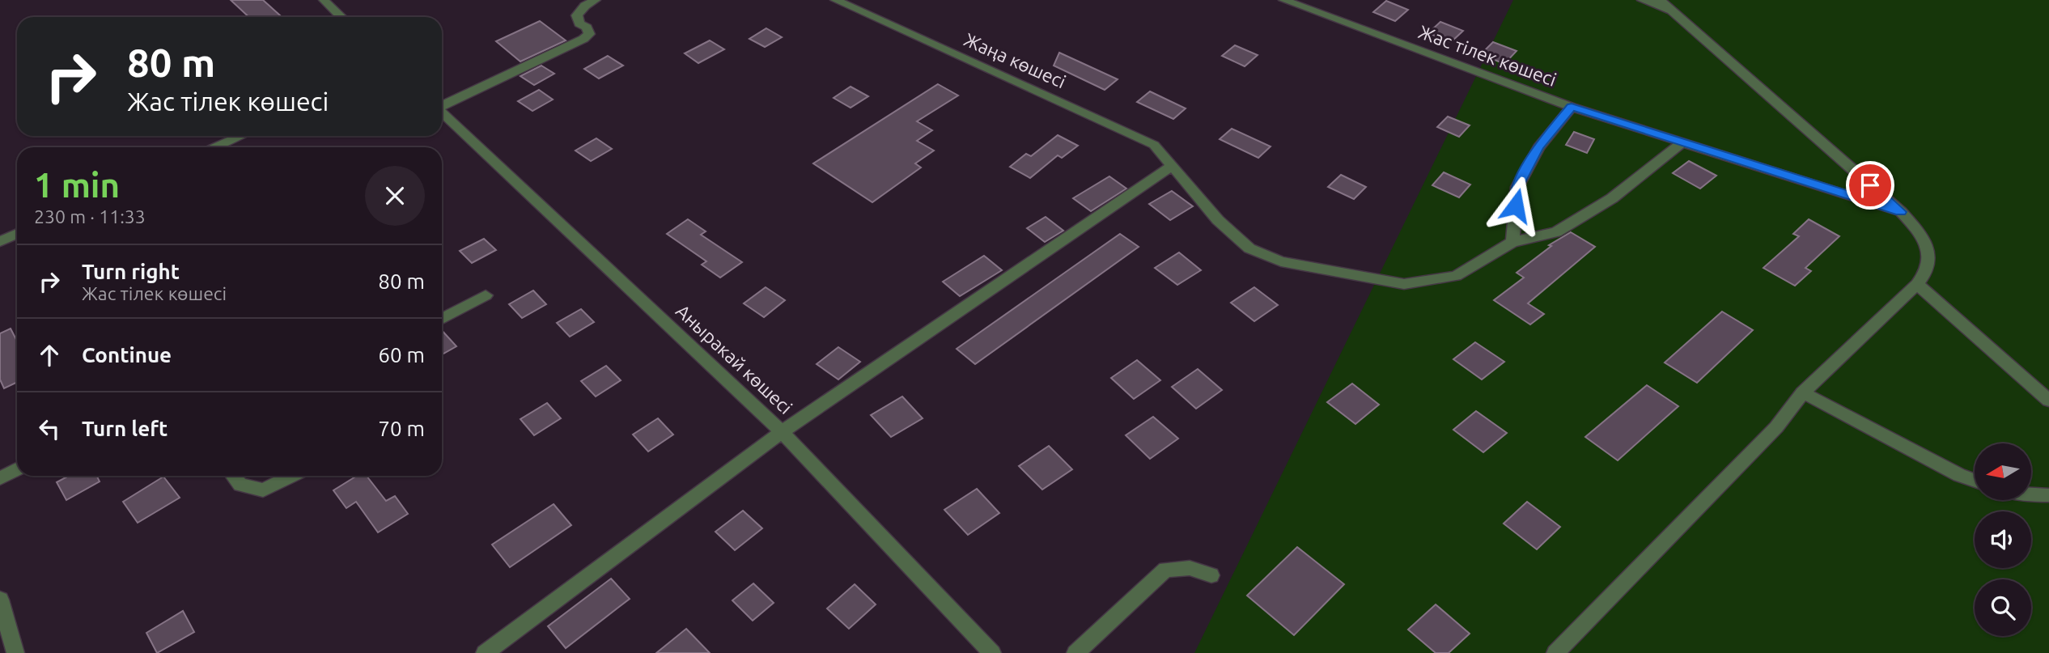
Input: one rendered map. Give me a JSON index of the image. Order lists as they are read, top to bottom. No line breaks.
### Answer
{"streets":{"street":["Жас тілек көшесі","Жаңа көшесі","Аныракай көшесі"]},"crossings":[["Жас тілек көшесі","Жаңа көшесі"]],"north":"left","page":{"turn":["80 m","Жас тілек көшесі"],"heading":["1 min","230 m · 11:33"],"list":[{"name":"Turn right","note":"Жас тілек көшесі","value":"80 m"},{"name":"Continue","value":"60 m"},{"name":"Turn left","value":"70 m"}]}}
